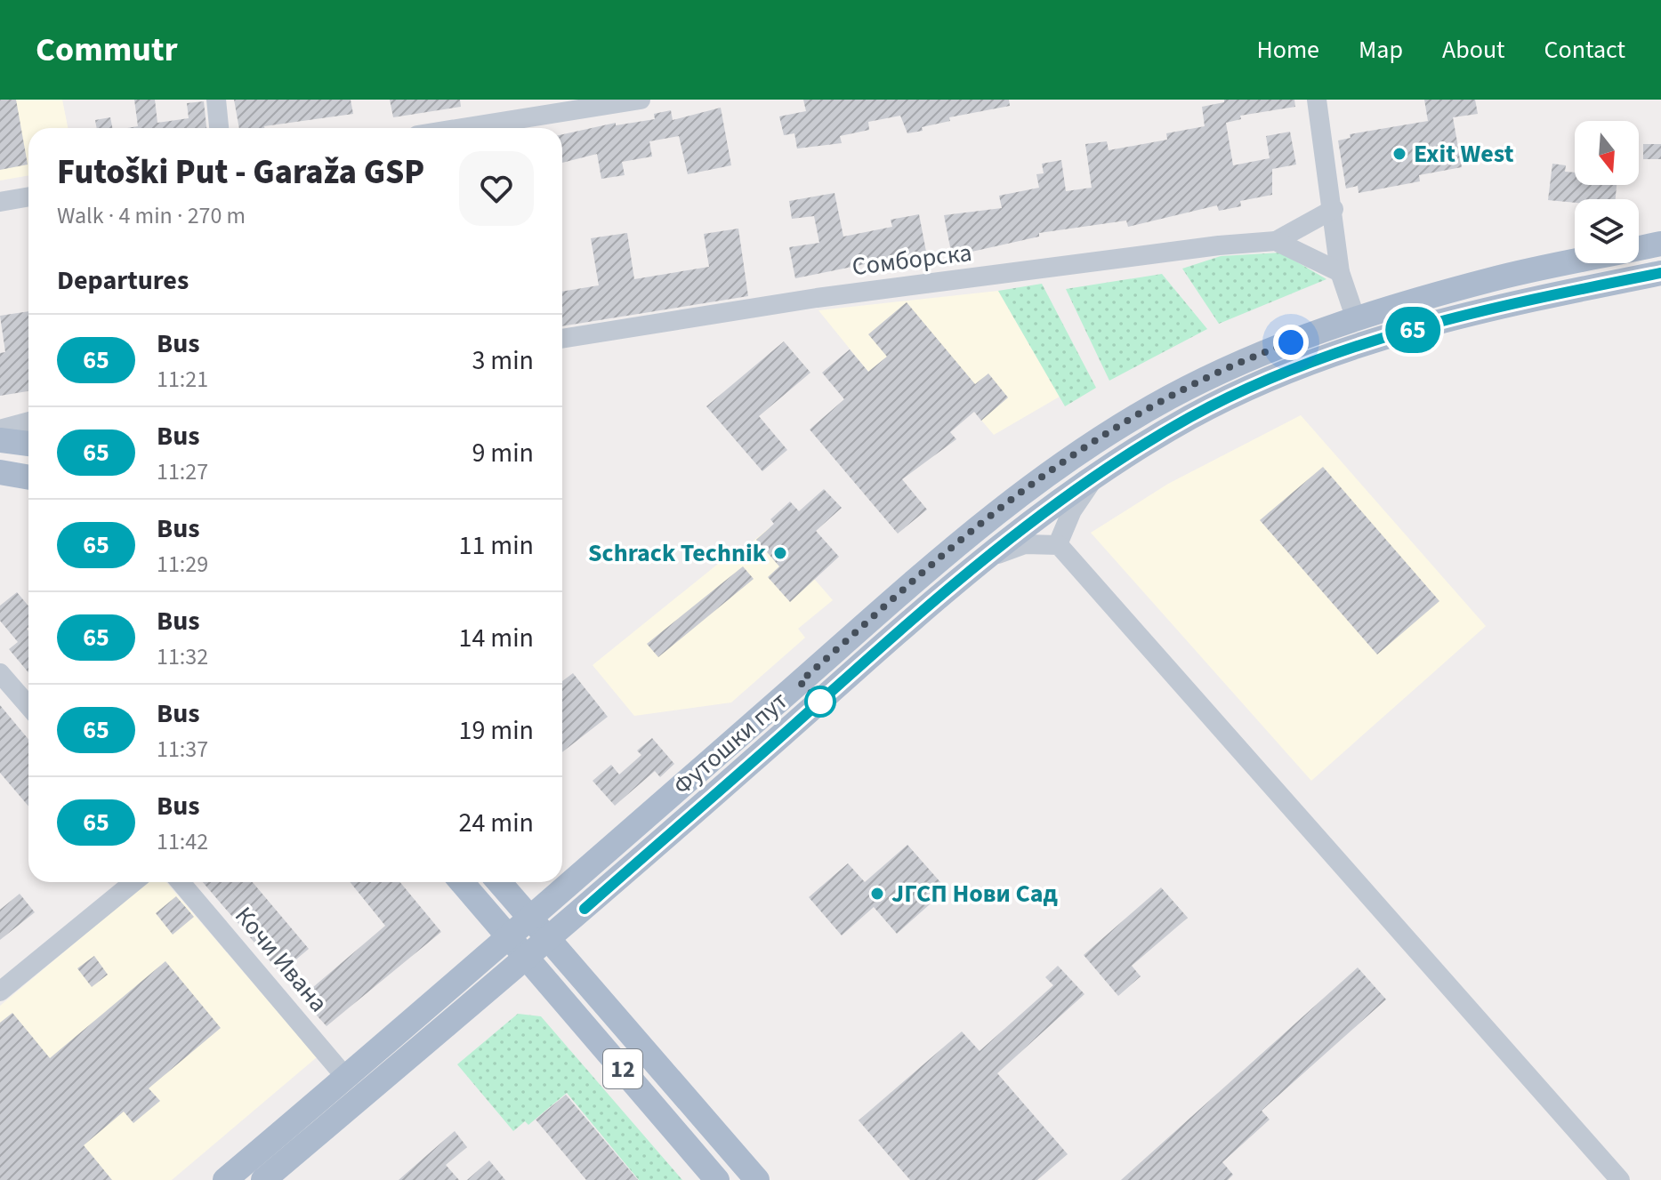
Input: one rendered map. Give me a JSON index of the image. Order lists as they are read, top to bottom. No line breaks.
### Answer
{"streets":{"main road":["Футошки пут","12"],"street":["Сомборска","Кочи Ивана"]},"crossings":[["Футошки пут","12"]],"places":["Exit West","Schrack Technik","ЈГСП Нови Сад"],"lines":["bus line 65"],"north":"bottom","page":{"header":"Commutr","nav":["Home","Map","About","Contact"],"on_map":"65","heading":[["Futoški Put - Garaža GSP","Walk · 4 min · 270 m"],"Departures"],"list":[{"mark":"65","name":"Bus","note":"11:21","value":"3 min"},{"mark":"65","name":"Bus","note":"11:27","value":"9 min"},{"mark":"65","name":"Bus","note":"11:29","value":"11 min"},{"mark":"65","name":"Bus","note":"11:32","value":"14 min"},{"mark":"65","name":"Bus","note":"11:37","value":"19 min"},{"mark":"65","name":"Bus","note":"11:42","value":"24 min"}]}}
